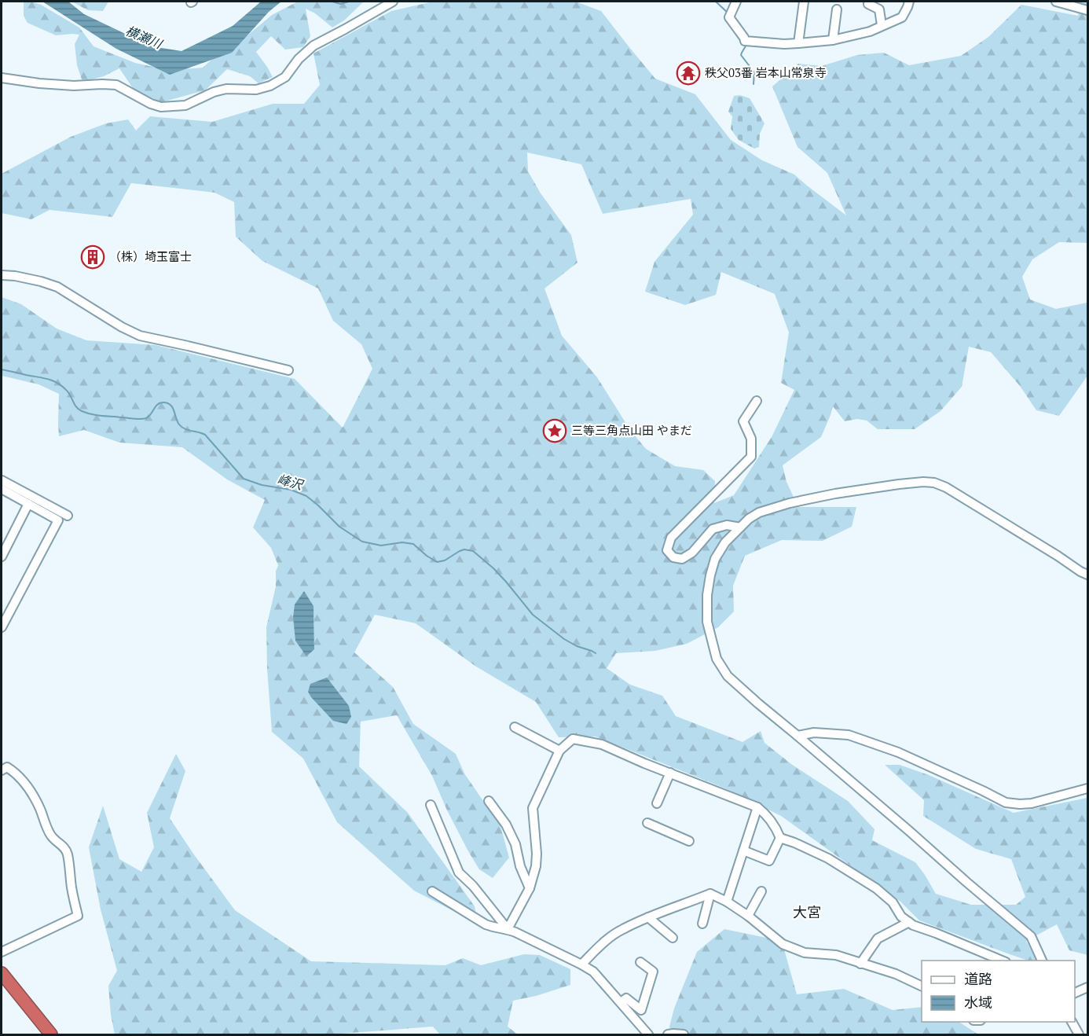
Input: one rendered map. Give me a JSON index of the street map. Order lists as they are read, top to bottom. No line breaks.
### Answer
{"districts":["大宮"],"water":["横瀬川","峰沢"],"places":{"temple":["秩父03番 岩本山常泉寺"],"building":["（株）埼玉富士"],"place":["三等三角点山田 やまだ"]},"legend":["道路","水域"]}
